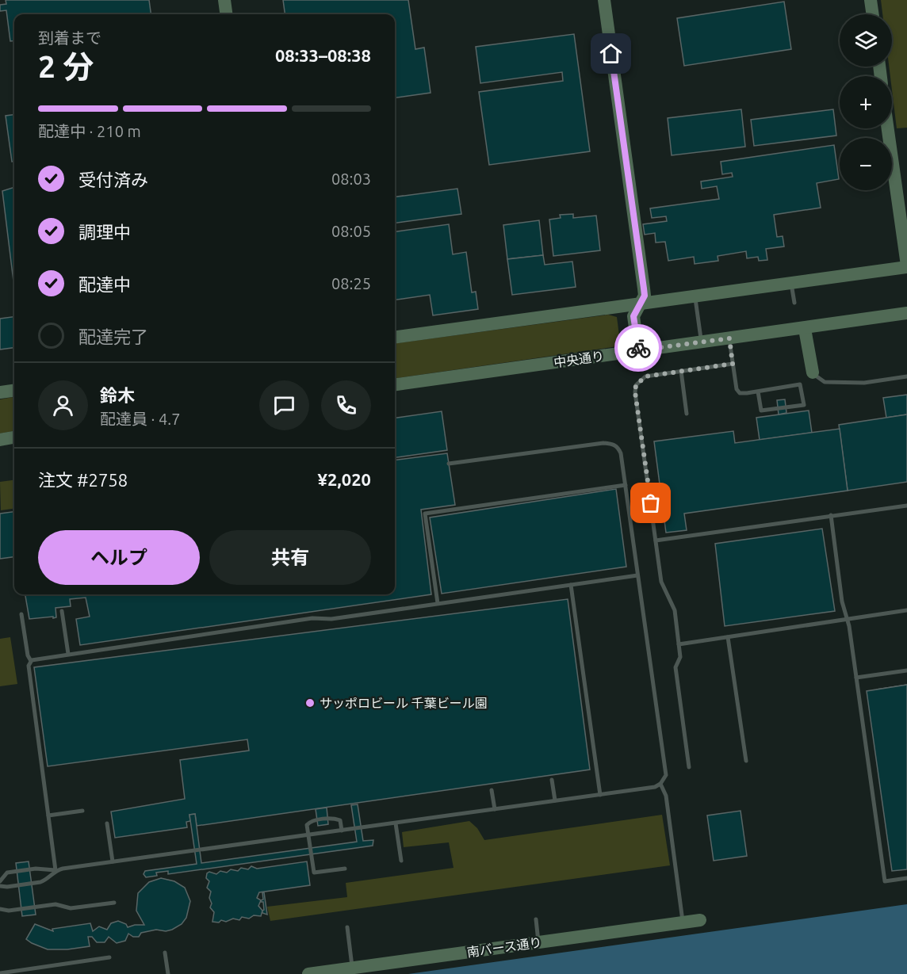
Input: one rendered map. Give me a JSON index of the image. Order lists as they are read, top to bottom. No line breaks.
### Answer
{"streets":{"street":["中央通り","南バース通り"]},"places":["サッポロビール 千葉ビール園"],"page":{"map_buttons":["+","−"],"heading":["2 分","到着まで","08:33–08:38"],"panel":["鈴木","配達員 · 4.7","注文 #2758","¥2,020"],"bar":"配達中 · 210 m","list":[["受付済み","08:03"],["調理中","08:05"],["配達中","08:25"],"配達完了"],"buttons":["ヘルプ","共有"]}}
